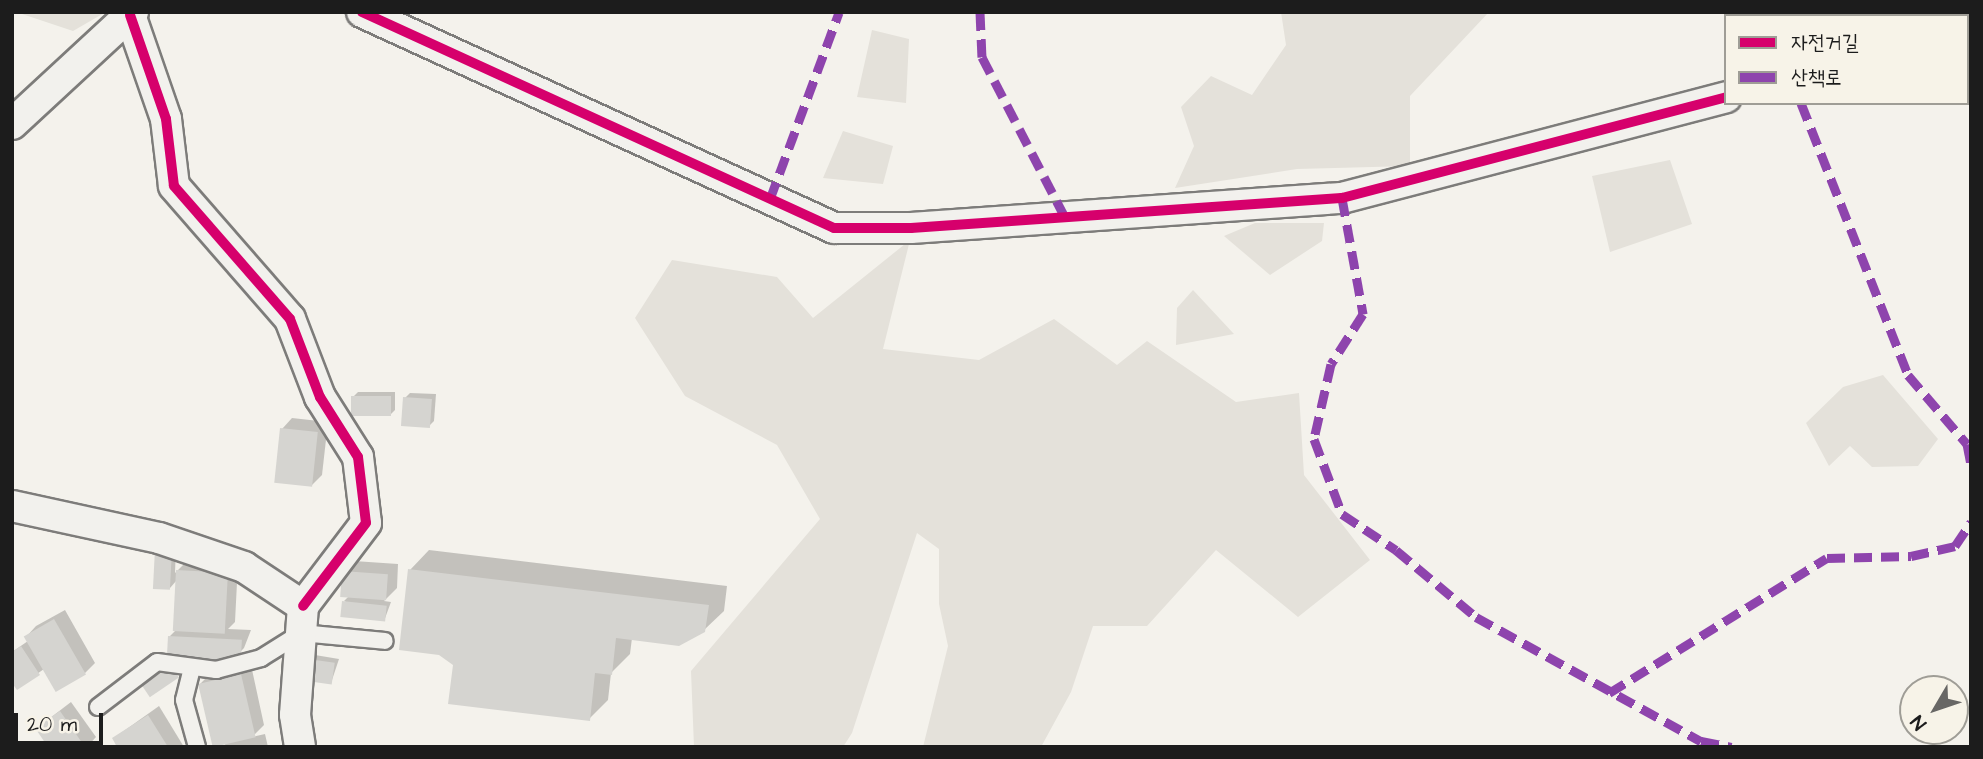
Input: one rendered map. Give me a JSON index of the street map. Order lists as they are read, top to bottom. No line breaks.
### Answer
{"legend":["자전거길","산책로"],"scale_bar":"20 m","north":"bottom left"}
